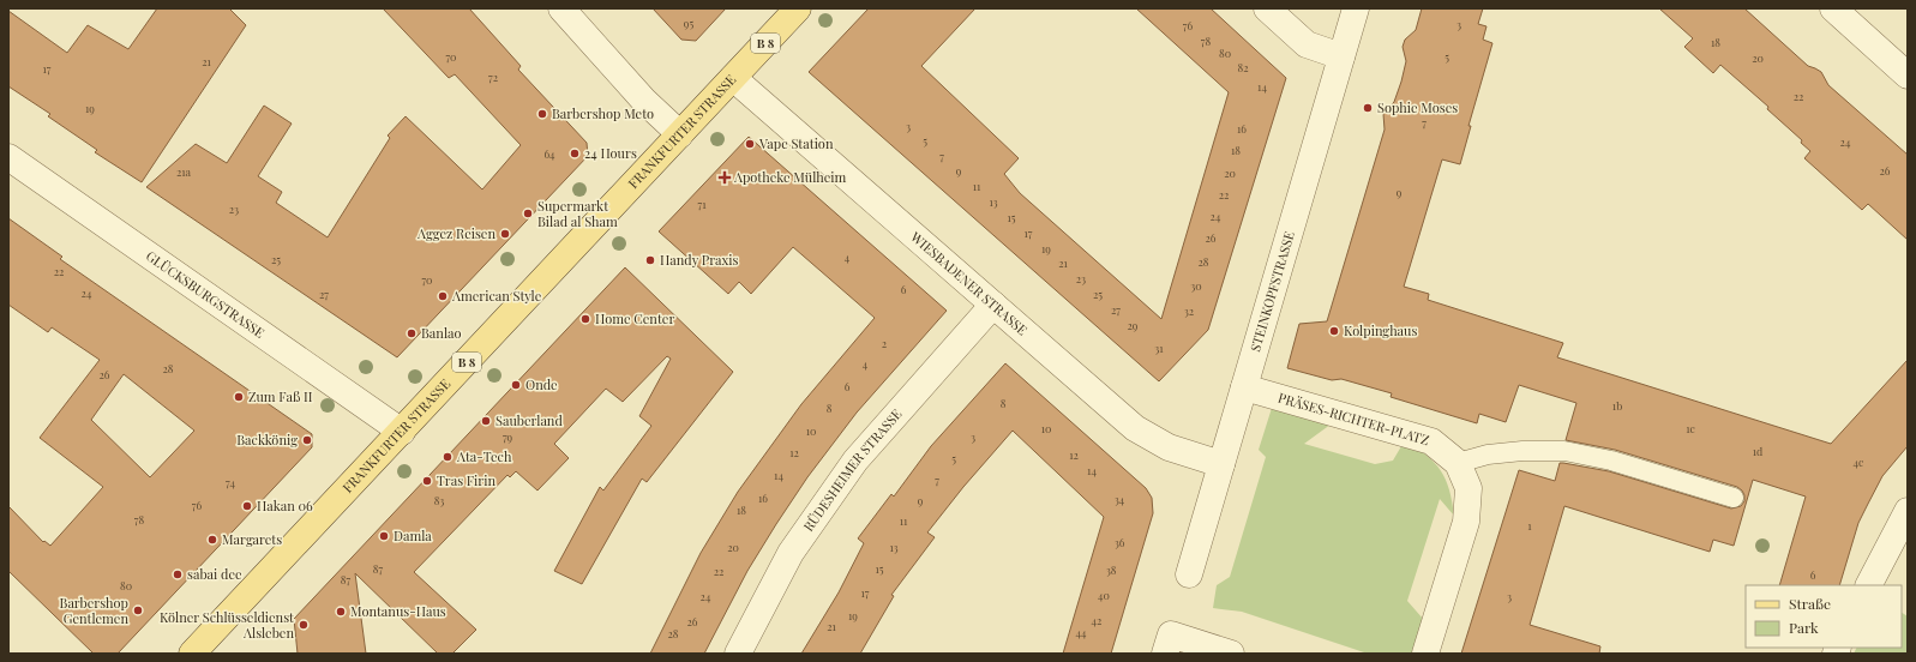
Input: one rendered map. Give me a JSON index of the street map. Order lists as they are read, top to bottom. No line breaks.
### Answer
{"streets":{"main road":["B 8","FRANKFURTER STRASSE"],"street":["WIESBADENER STRASSE","STEINKOPFSTRASSE","GLÜCKSBURGSTRASSE","PRÄSES-RICHTER-PLATZ","RÜDESHEIMER STRASSE"]},"crossings":[["FRANKFURTER STRASSE","WIESBADENER STRASSE"],["FRANKFURTER STRASSE","GLÜCKSBURGSTRASSE"],["WIESBADENER STRASSE","STEINKOPFSTRASSE"],["WIESBADENER STRASSE","RÜDESHEIMER STRASSE"],["STEINKOPFSTRASSE","PRÄSES-RICHTER-PLATZ"]],"places":{"other":["Sophie Moses","Barbershop Meto","Vape Station","24 Hours","Supermarkt Bilad al Sham","Aggez Reisen","Handy Praxis","American Style","Home Center","Kolpinghaus","Banlao","Onde","Zum Faß II","Sauberland","Backkönig","Ata-Tech","Tras Firin","Hakan 06","Damla","Margarets","sabai dee","Barbershop Gentlemen","Montanus-Haus","Kölner Schlüsseldienst Alsleben"],"health":["Apotheke Mülheim"]},"house_numbers":["95","3","76","78","18","80","70","5","20","21","82","17","72","14","22","19","7","3","16","5","24","18","64","7","9","26","21a","20","11","9","22","13","71","23","24","15","17","26","19","4","25","28","21","22","23","70","30","6","24","27","25","27","32","29","2","31","4","28","26","6","8","1b","8","10","1c","10","79","3","1d","12","12","5","4c","14","14","7","74","16","34","83","9","76","18","78","11","1","36","20","13","87","15","38","22","6","87","80","17","40","24","3","19","42","26","21","44","28"],"legend":["Straße","Park"]}
